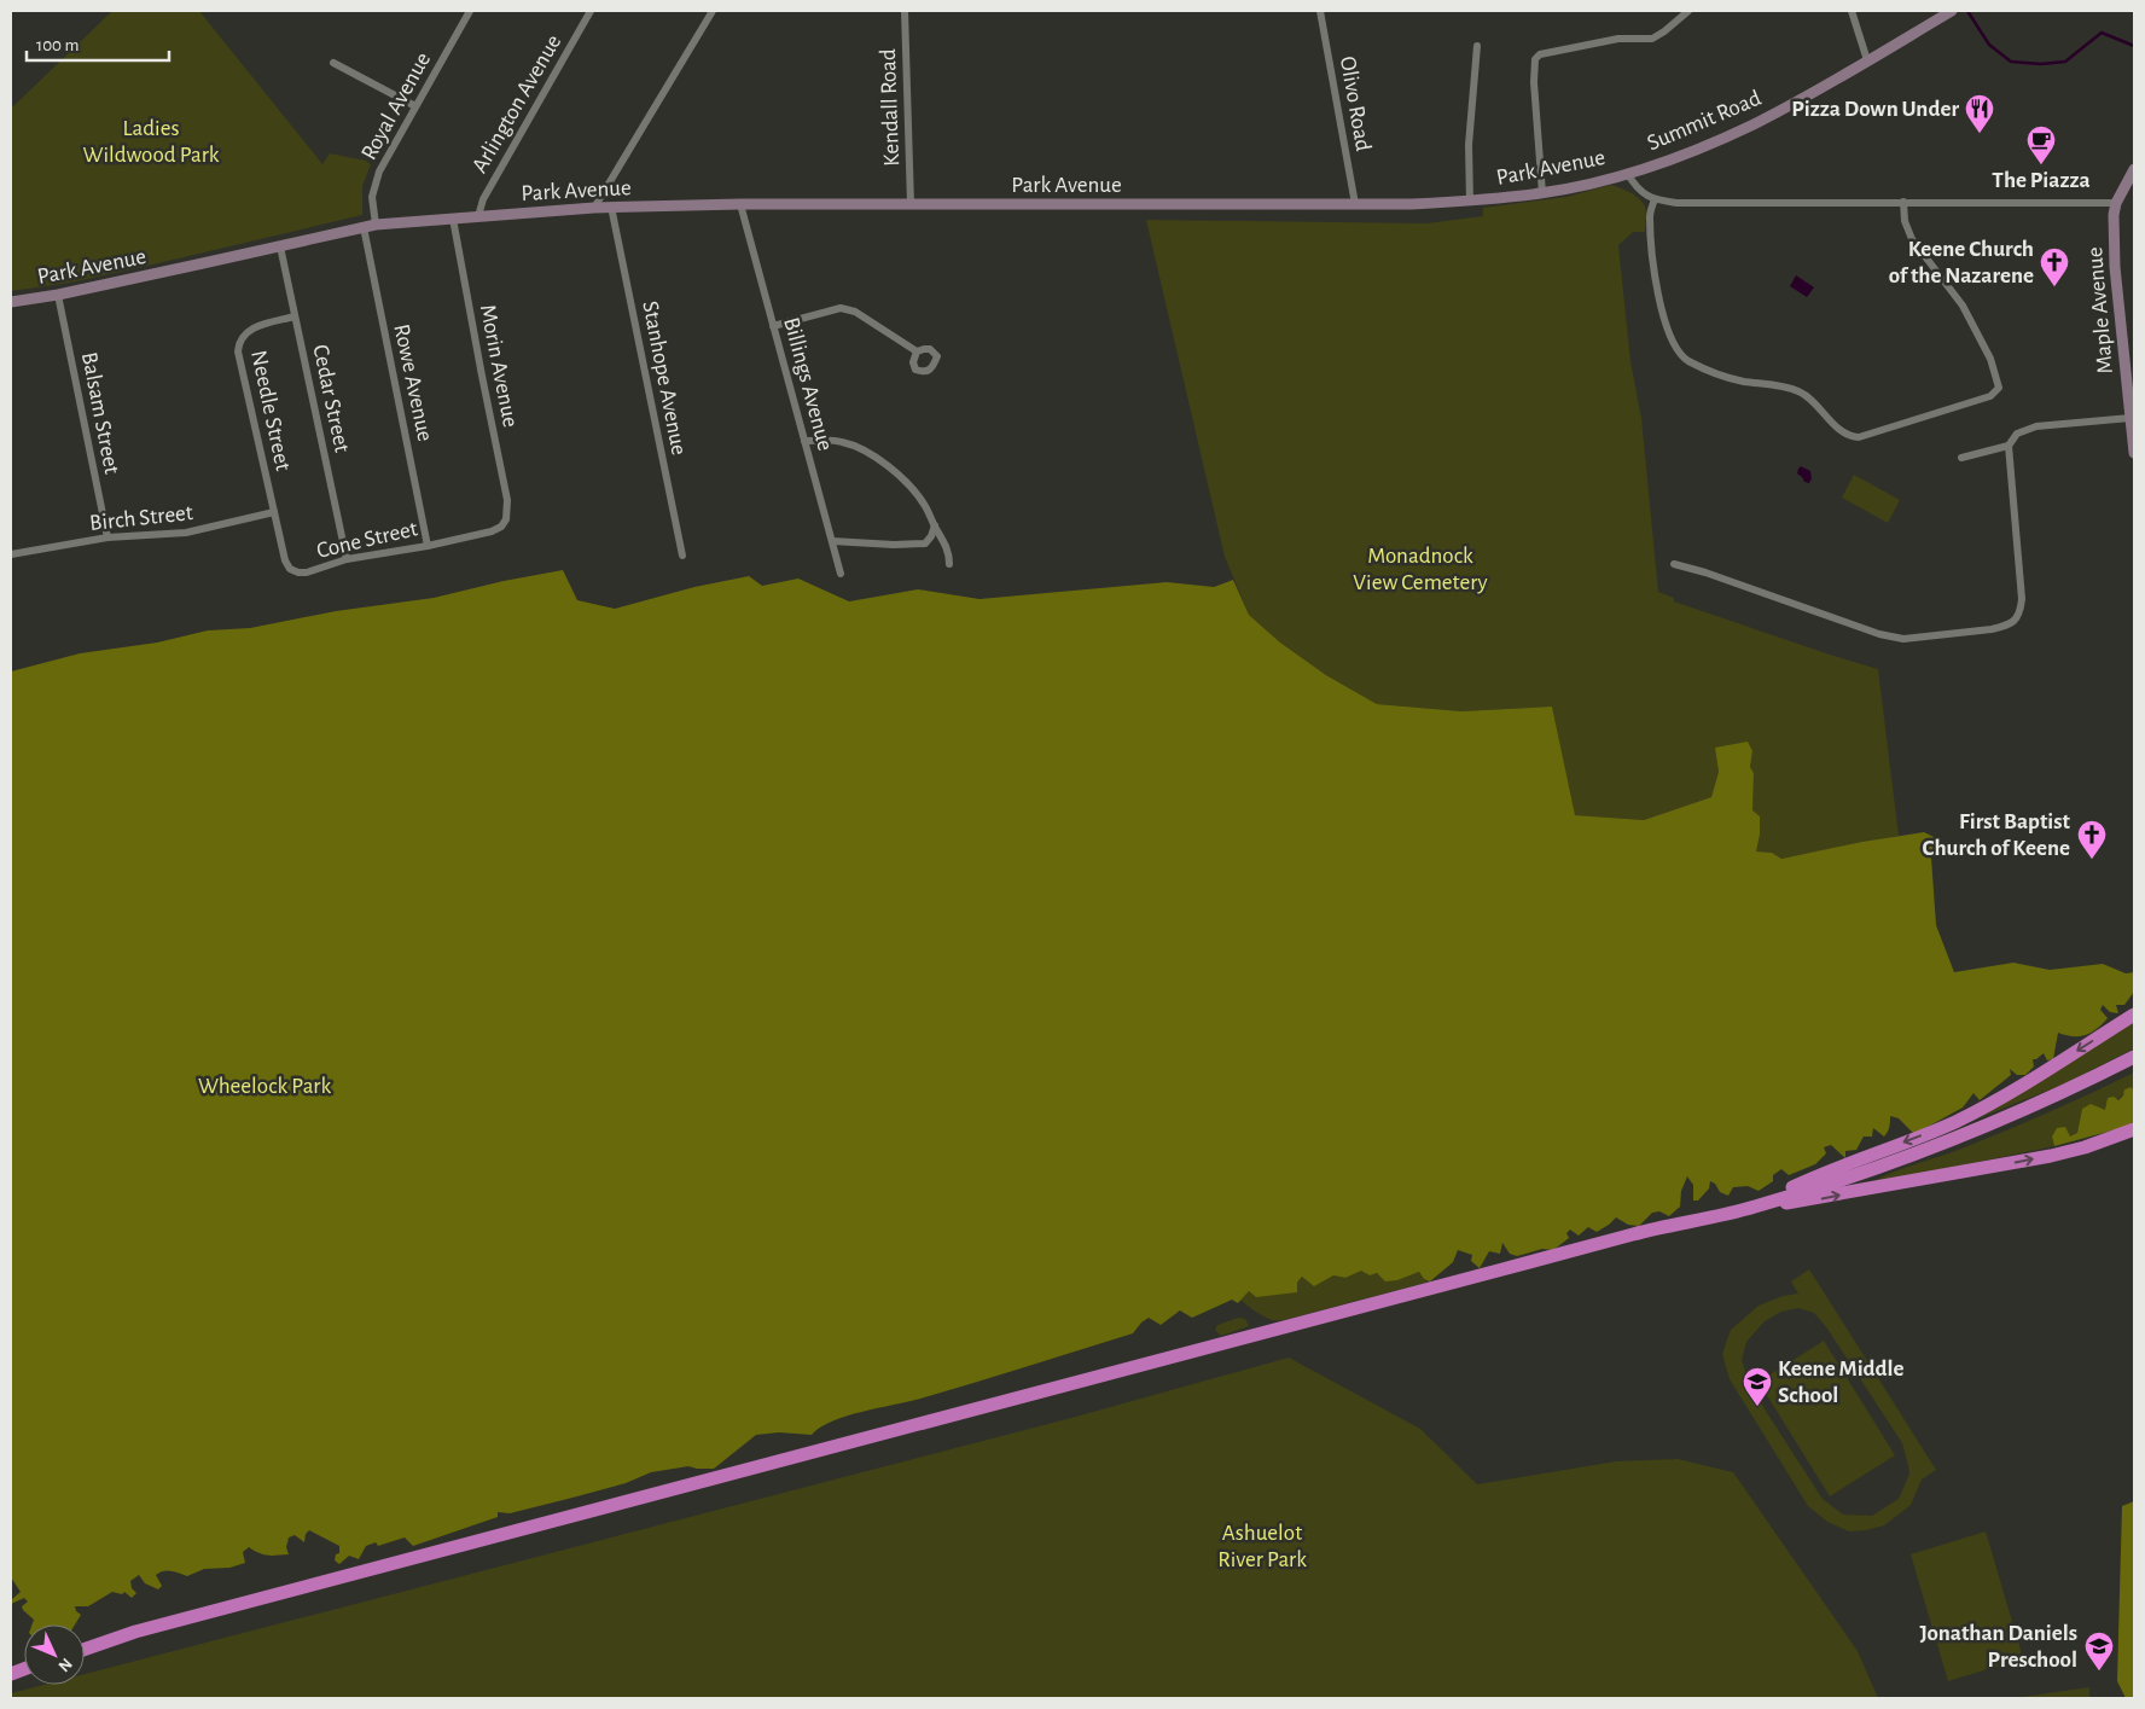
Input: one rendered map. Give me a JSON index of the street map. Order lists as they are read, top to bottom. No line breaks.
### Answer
{"streets":{"street":["Arlington Avenue","Olivo Road","Royal Avenue","Kendall Road","Summit Road","Park Avenue","Maple Avenue","Morin Avenue","Stanhope Avenue","Rowe Avenue","Billings Avenue","Cedar Street","Needle Street","Balsam Street","Birch Street","Cone Street"]},"crossings":[["Arlington Avenue","Park Avenue"],["Olivo Road","Park Avenue"],["Royal Avenue","Park Avenue"],["Kendall Road","Park Avenue"],["Summit Road","Park Avenue"],["Park Avenue","Morin Avenue"],["Park Avenue","Stanhope Avenue"],["Park Avenue","Rowe Avenue"],["Park Avenue","Billings Avenue"],["Park Avenue","Cedar Street"],["Park Avenue","Balsam Street"],["Morin Avenue","Cone Street"],["Rowe Avenue","Cone Street"],["Cedar Street","Needle Street"],["Cedar Street","Cone Street"],["Needle Street","Birch Street"],["Needle Street","Cone Street"],["Balsam Street","Birch Street"],["Birch Street","Cone Street"]],"parks":["Ladies Wildwood Park","Monadnock View Cemetery","Wheelock Park","Ashuelot River Park"],"places":{"restaurant":["Pizza Down Under"],"cafe":["The Piazza"],"church":["Keene Church of the Nazarene","First Baptist Church of Keene"],"school or university":["Keene Middle School","Jonathan Daniels Preschool"]},"scale_bar":"100 m","north":"bottom right"}
